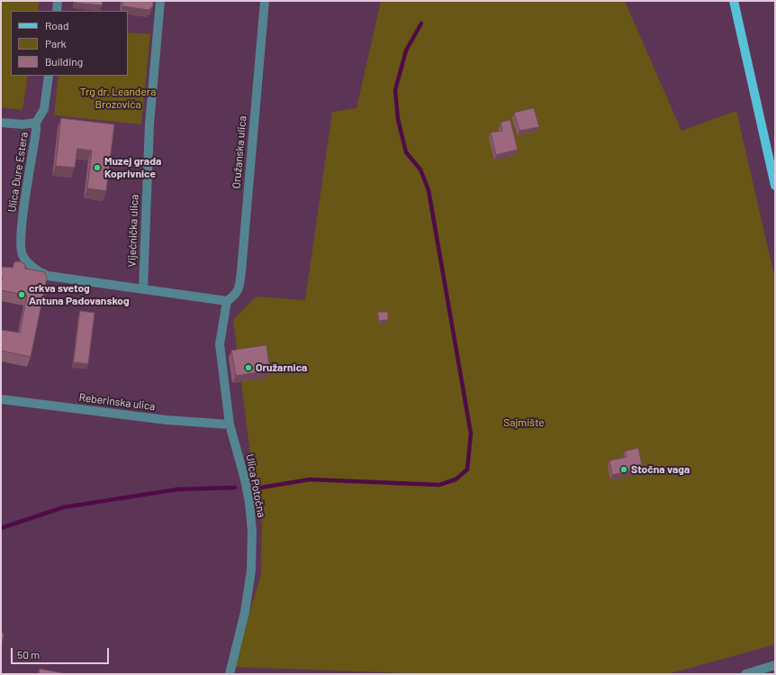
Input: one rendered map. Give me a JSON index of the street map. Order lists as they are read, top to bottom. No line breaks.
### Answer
{"streets":{"street":["Oružanska ulica","Ulica Đure Estera","Vijećnička ulica","Reberinska ulica","Ulica Potočna"]},"crossings":[["Oružanska ulica","Ulica Potočna"],["Ulica Đure Estera","Vijećnička ulica"],["Reberinska ulica","Ulica Potočna"]],"parks":["Trg dr. Leandera Brozovića","Sajmište"],"places":["Muzej grada Koprivnice","crkva svetog Antuna Padovanskog","Oružarnica","Stočna vaga"],"legend":["Road","Park","Building"],"scale_bar":"50 m"}
